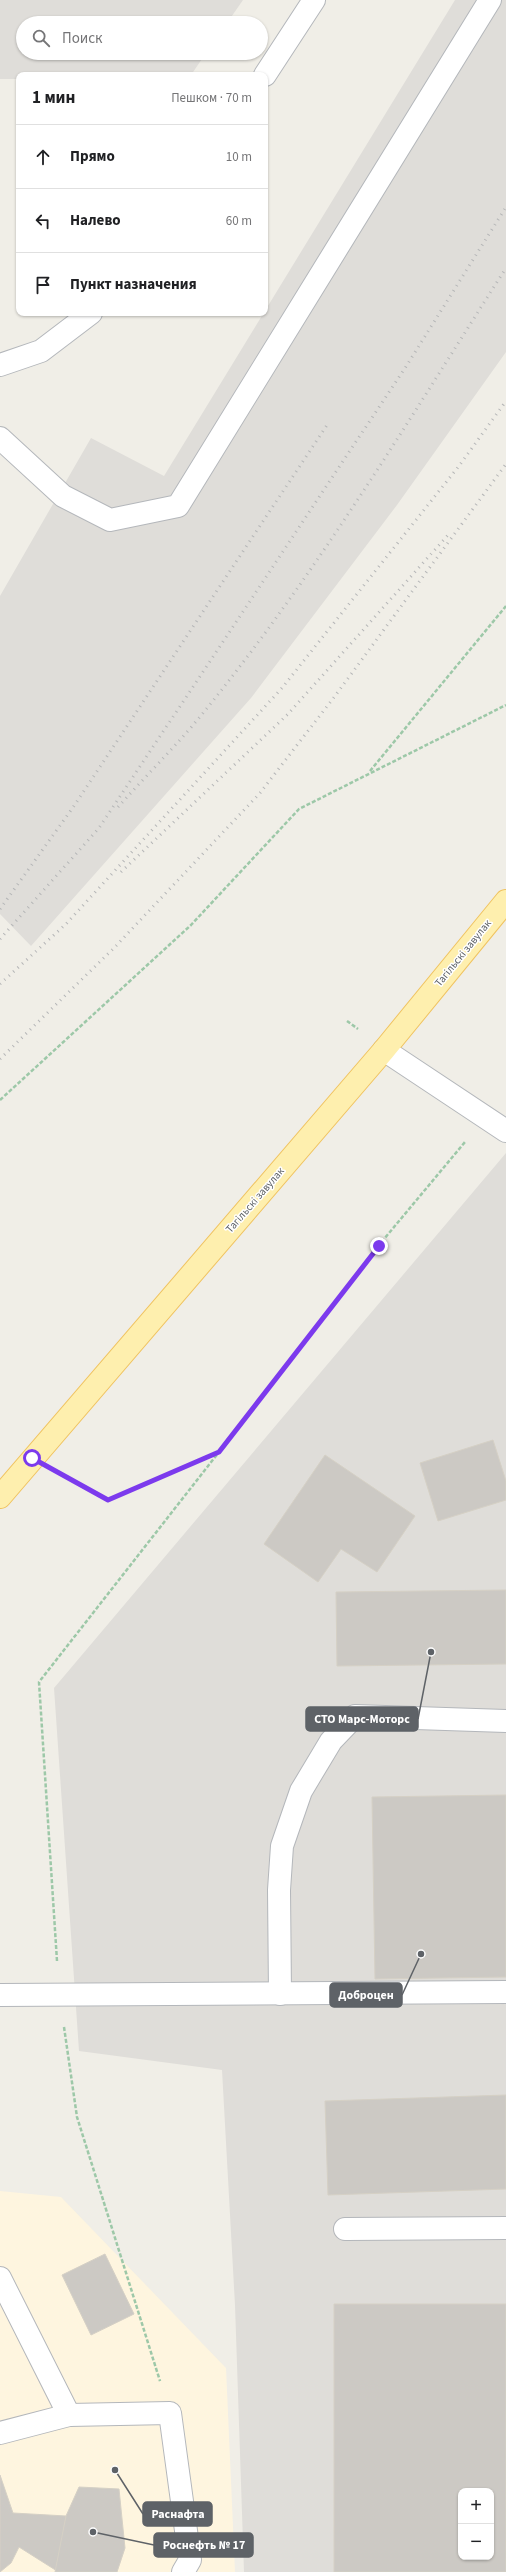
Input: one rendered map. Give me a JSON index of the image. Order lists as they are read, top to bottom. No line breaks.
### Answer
{"streets":{"main road":["Тагільскі завулак"]},"places":["СТО Марс-Моторс","Доброцен","Раснафта","Роснефть № 17"],"page":{"search":"Поиск","heading":["1 мин","Пешком · 70 m"],"list":[["Прямо","10 m"],["Налево","60 m"],"Пункт назначения"],"map_buttons":["+","−"]}}
